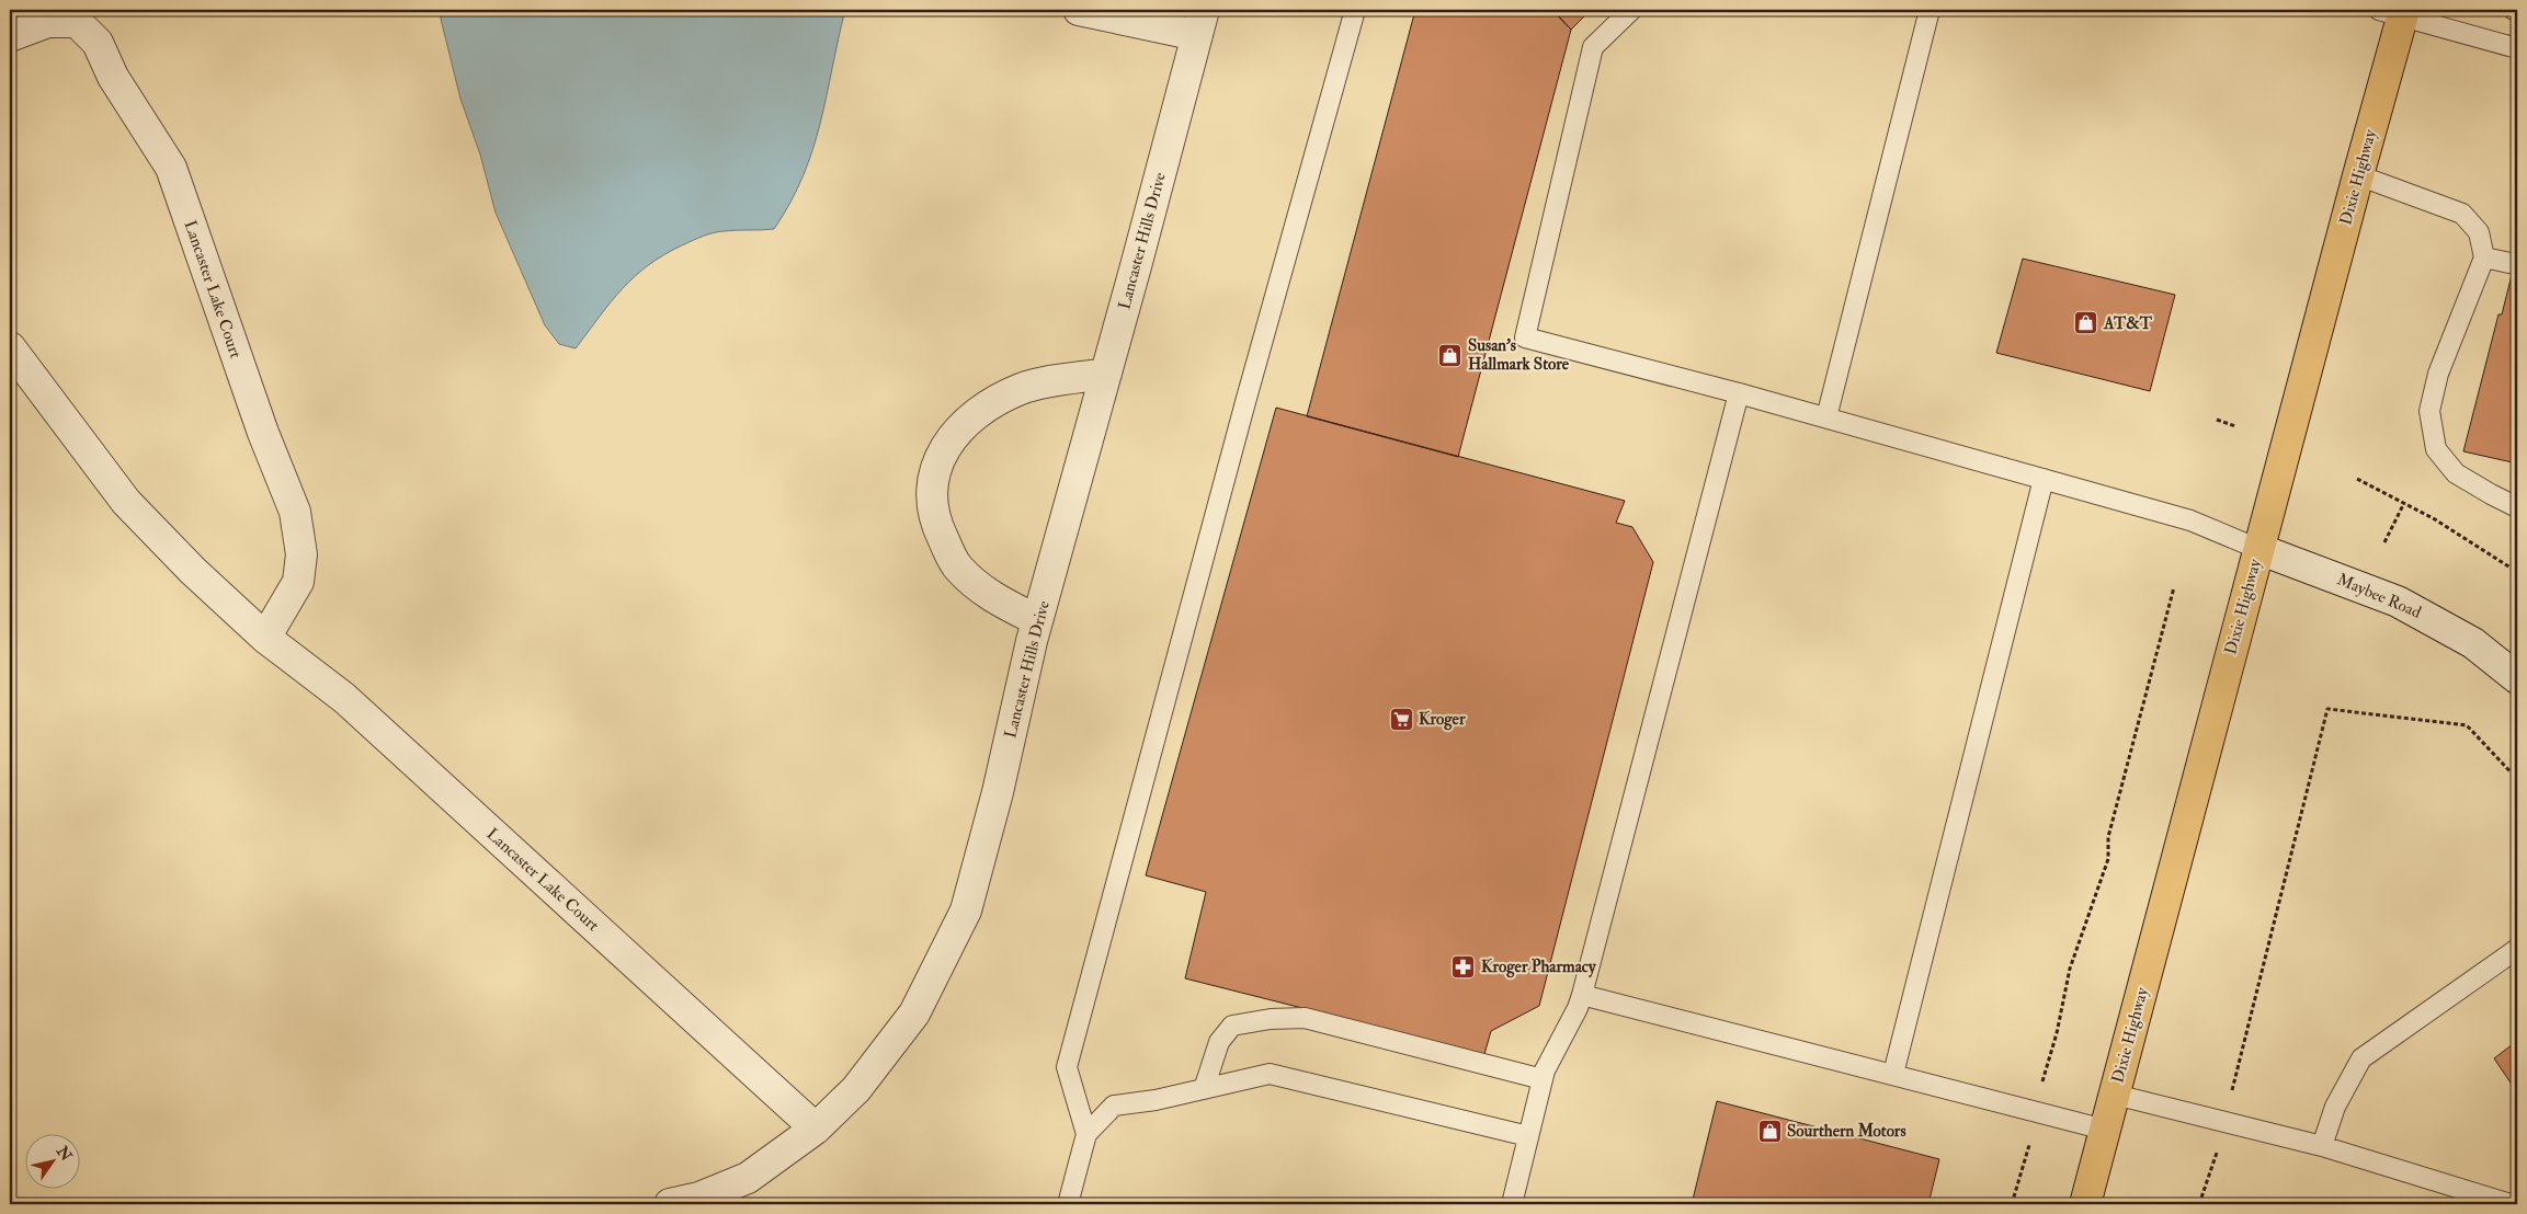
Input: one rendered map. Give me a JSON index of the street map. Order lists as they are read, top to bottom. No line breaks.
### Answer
{"streets":{"main road":["Dixie Highway"],"street":["Lancaster Hills Drive","Lancaster Lake Court","Maybee Road"]},"crossings":[["Dixie Highway","Maybee Road"],["Lancaster Hills Drive","Lancaster Lake Court"]],"places":{"shop":["AT&T","Susan's Hallmark Store","Sourthern Motors"],"supermarket":["Kroger"],"pharmacy":["Kroger Pharmacy"]},"north":"top right"}
